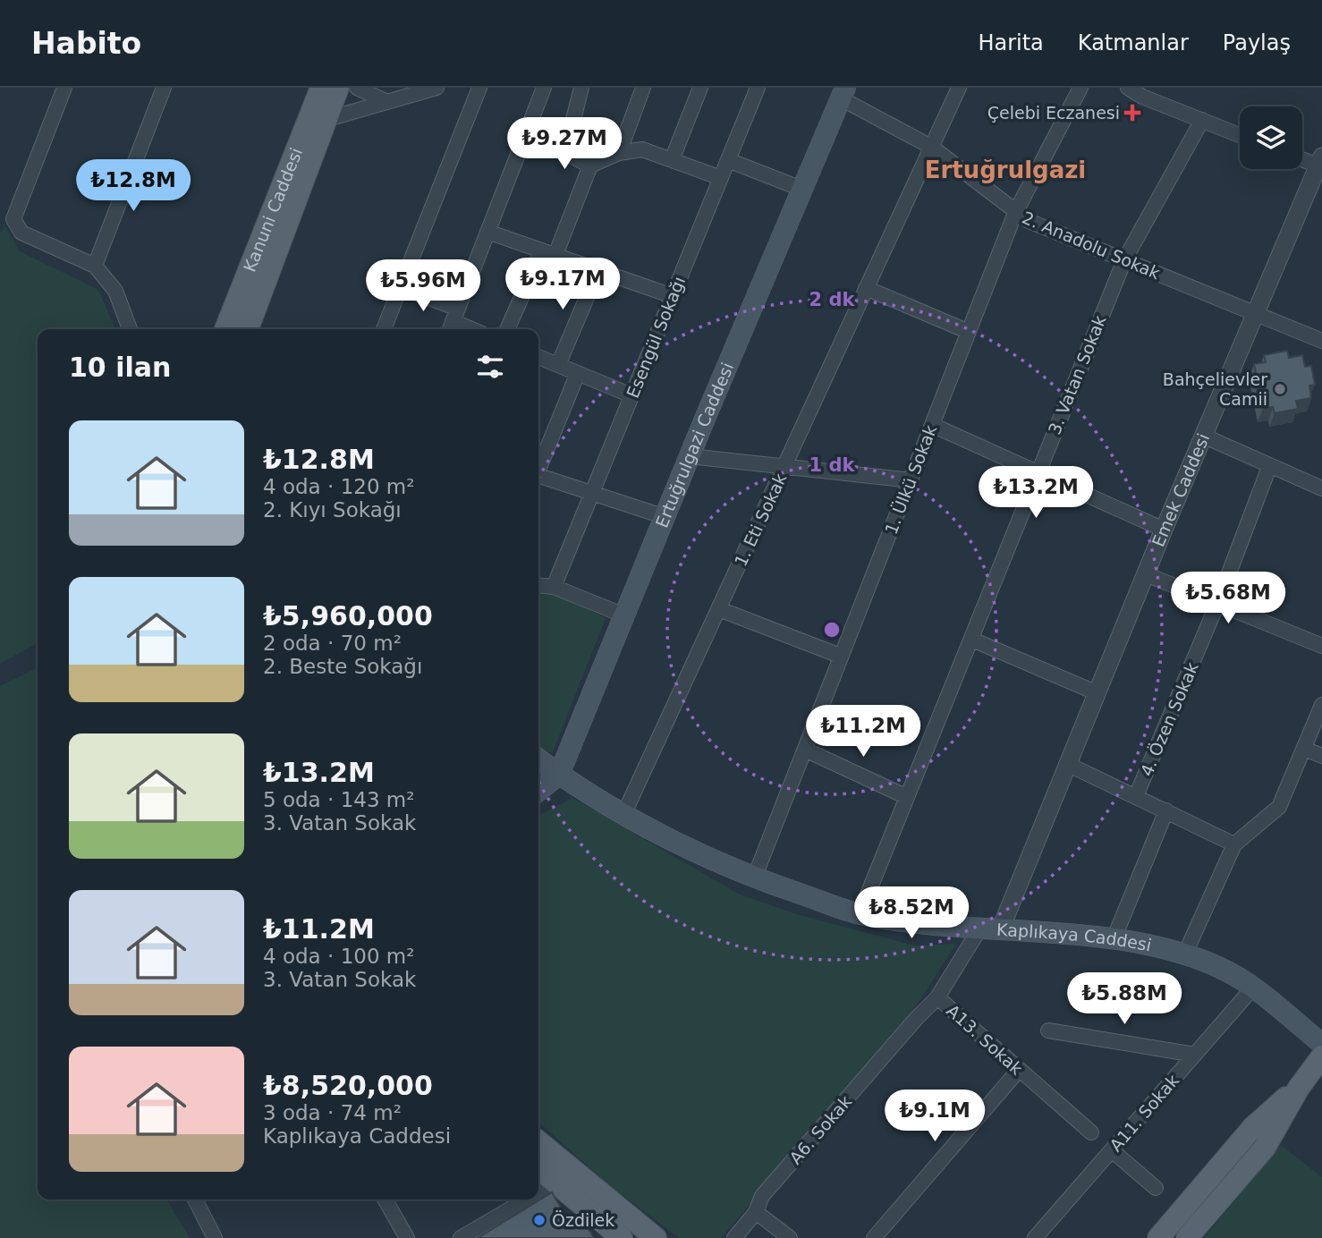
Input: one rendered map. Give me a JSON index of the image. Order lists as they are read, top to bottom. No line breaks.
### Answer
{"streets":{"main road":["Kanuni Caddesi","Ertuğrulgazi Caddesi","Kaplıkaya Caddesi"],"street":["2. Anadolu Sokak","Esengül Sokağı","3. Vatan Sokak","1. Ülkü Sokak","Emek Caddesi","1. Eti Sokak","4. Özen Sokak","A13. Sokak","A11. Sokak","A6. Sokak"]},"crossings":[["2. Anadolu Sokak","3. Vatan Sokak"],["2. Anadolu Sokak","Ertuğrulgazi Caddesi"],["2. Anadolu Sokak","1. Ülkü Sokak"],["2. Anadolu Sokak","Emek Caddesi"],["2. Anadolu Sokak","1. Eti Sokak"],["3. Vatan Sokak","Kaplıkaya Caddesi"],["Ertuğrulgazi Caddesi","Kaplıkaya Caddesi"],["1. Ülkü Sokak","Kaplıkaya Caddesi"],["Emek Caddesi","Kaplıkaya Caddesi"],["1. Eti Sokak","Kaplıkaya Caddesi"],["Kaplıkaya Caddesi","A13. Sokak"],["Kaplıkaya Caddesi","A11. Sokak"],["A13. Sokak","A6. Sokak"]],"districts":["Ertuğrulgazi"],"places":{"health":["Çelebi Eczanesi"],"other":["Bahçelievler Camii","Özdilek"]},"page":{"header":"Habito","nav":["Harita","Katmanlar","Paylaş"],"price":["₺9.27M","₺12.8M","₺9.17M","₺5.96M","₺13.2M","₺5.68M","₺11.2M","₺8.52M","₺5.88M","₺9.1M"],"heading":"10 ilan","list":[{"name":"₺12.8M","note":"4 oda · 120 m² · 2. Kıyı Sokağı"},{"name":"₺5,960,000","note":"2 oda · 70 m² · 2. Beste Sokağı"},{"name":"₺13.2M","note":"5 oda · 143 m² · 3. Vatan Sokak"},{"name":"₺11.2M","note":"4 oda · 100 m² · 3. Vatan Sokak"},{"name":"₺8,520,000","note":"3 oda · 74 m² · Kaplıkaya Caddesi"}]},"rings":["2 dk","1 dk"]}
